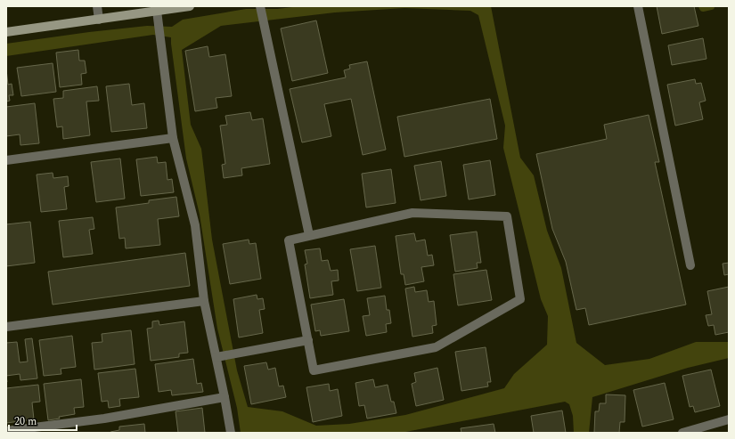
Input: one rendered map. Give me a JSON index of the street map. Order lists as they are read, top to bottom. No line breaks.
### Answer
{"scale_bar":"20 m"}
